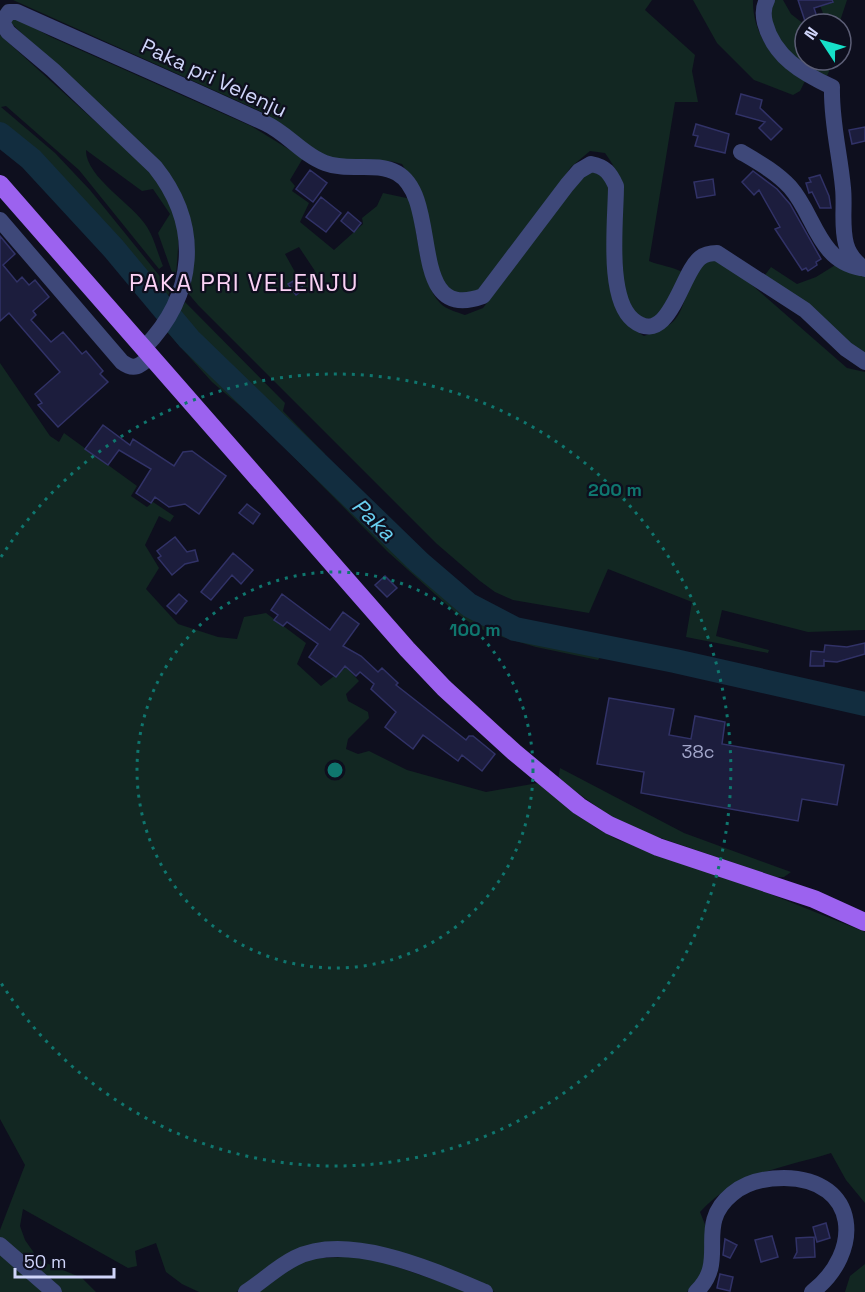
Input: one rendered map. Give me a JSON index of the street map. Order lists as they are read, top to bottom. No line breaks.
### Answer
{"streets":{"street":["Paka pri Velenju"]},"districts":["PAKA PRI VELENJU"],"water":["Paka"],"house_numbers":["38c"],"scale_bar":"50 m","north":"top left","rings":["200 m","100 m"]}
